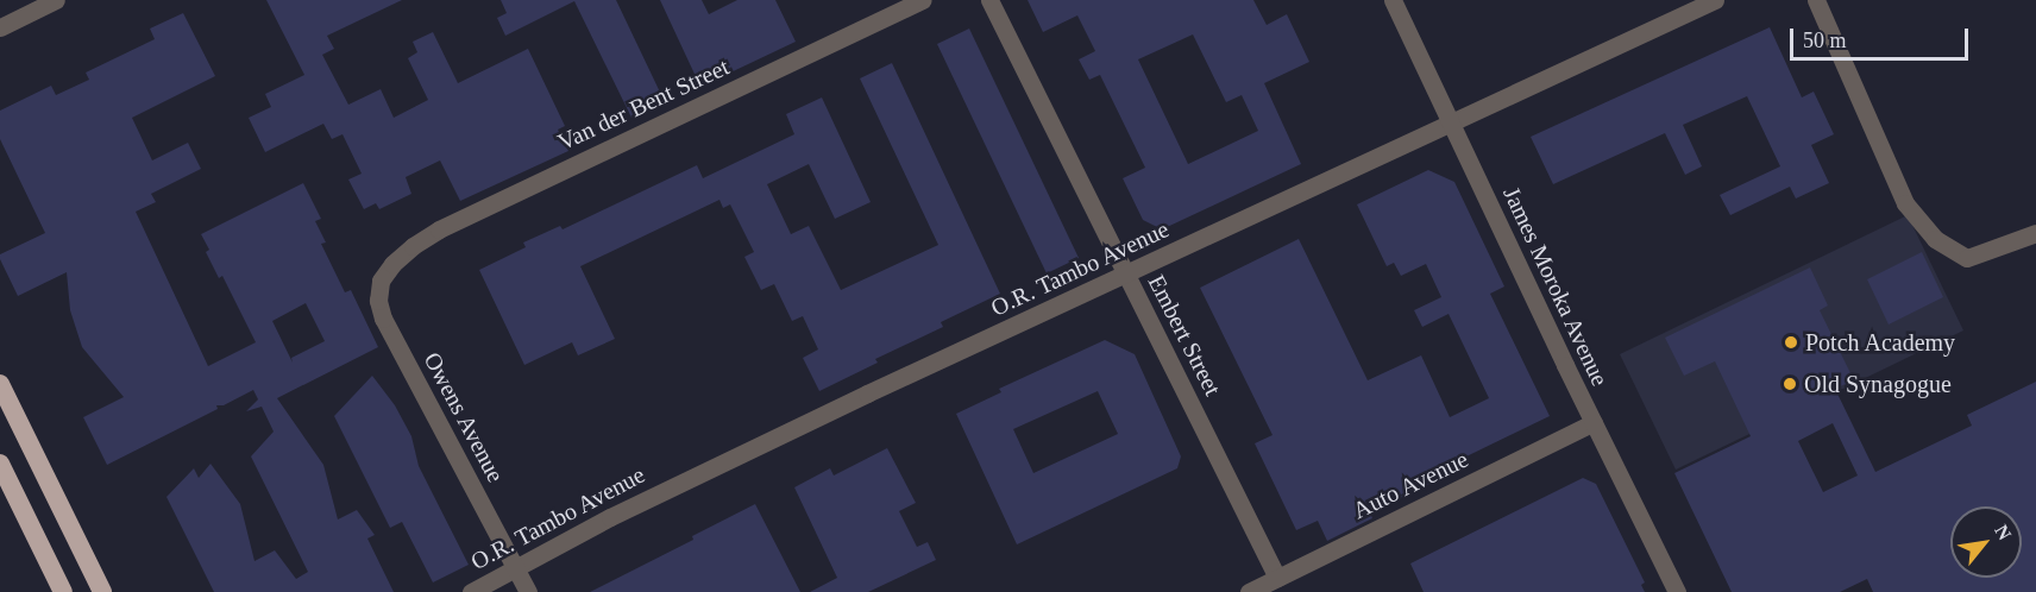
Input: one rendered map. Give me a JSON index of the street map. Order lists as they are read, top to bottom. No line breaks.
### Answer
{"streets":{"street":["Van der Bent Street","O.R. Tambo Avenue","James Moroka Avenue","Embert Street","Owens Avenue","Auto Avenue"]},"crossings":[["Van der Bent Street","Owens Avenue"],["O.R. Tambo Avenue","James Moroka Avenue"],["O.R. Tambo Avenue","Embert Street"],["O.R. Tambo Avenue","Owens Avenue"],["James Moroka Avenue","Auto Avenue"],["Embert Street","Auto Avenue"]],"places":["Potch Academy","Old Synagogue"],"scale_bar":"50 m","north":"top right"}
